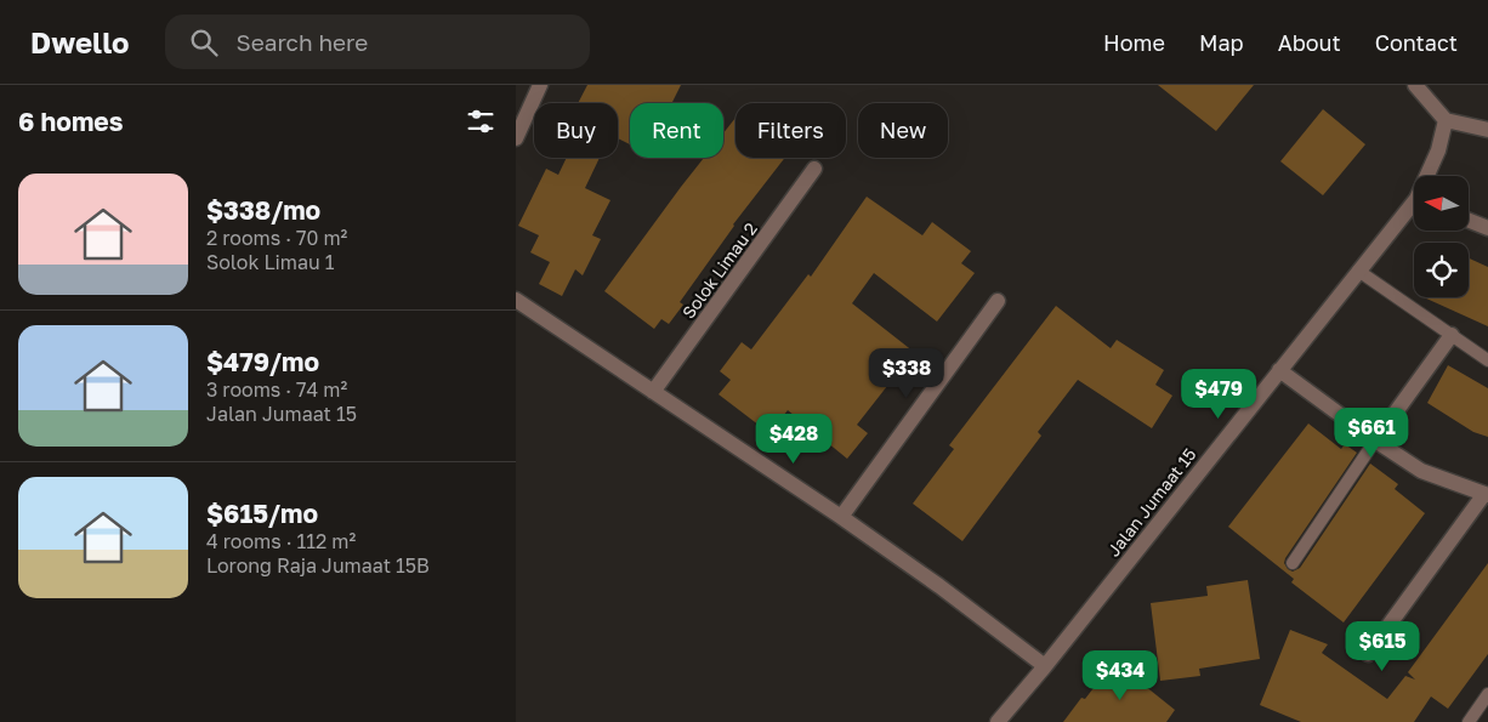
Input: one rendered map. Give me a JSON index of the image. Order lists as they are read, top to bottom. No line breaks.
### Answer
{"streets":{"street":["Solok Limau 2","Jalan Jumaat 15"]},"north":"left","page":{"header":"Dwello","search":"Search here","nav":["Home","Map","About","Contact"],"heading":"6 homes","chip":["Buy","Rent","Filters","New"],"list":[{"name":"$338/mo","note":"2 rooms · 70 m² · Solok Limau 1"},{"name":"$479/mo","note":"3 rooms · 74 m² · Jalan Jumaat 15"},{"name":"$615/mo","note":"4 rooms · 112 m² · Lorong Raja Jumaat 15B"}],"price":["$338","$479","$661","$428","$615","$434"]}}
